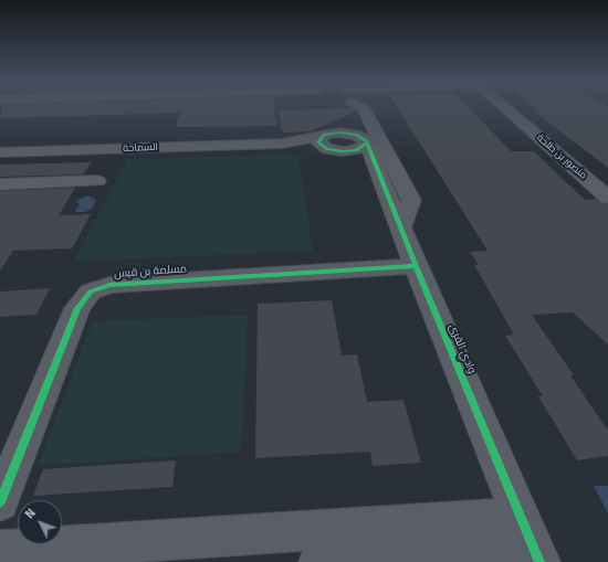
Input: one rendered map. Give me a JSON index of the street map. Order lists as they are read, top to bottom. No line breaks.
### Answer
{"streets":{"street":["السماحة","منصور بن طلحة","مسلمة بن قيس","وادي القرى"]},"crossings":[["السماحة","وادي القرى"],["مسلمة بن قيس","وادي القرى"]],"north":"top left"}
